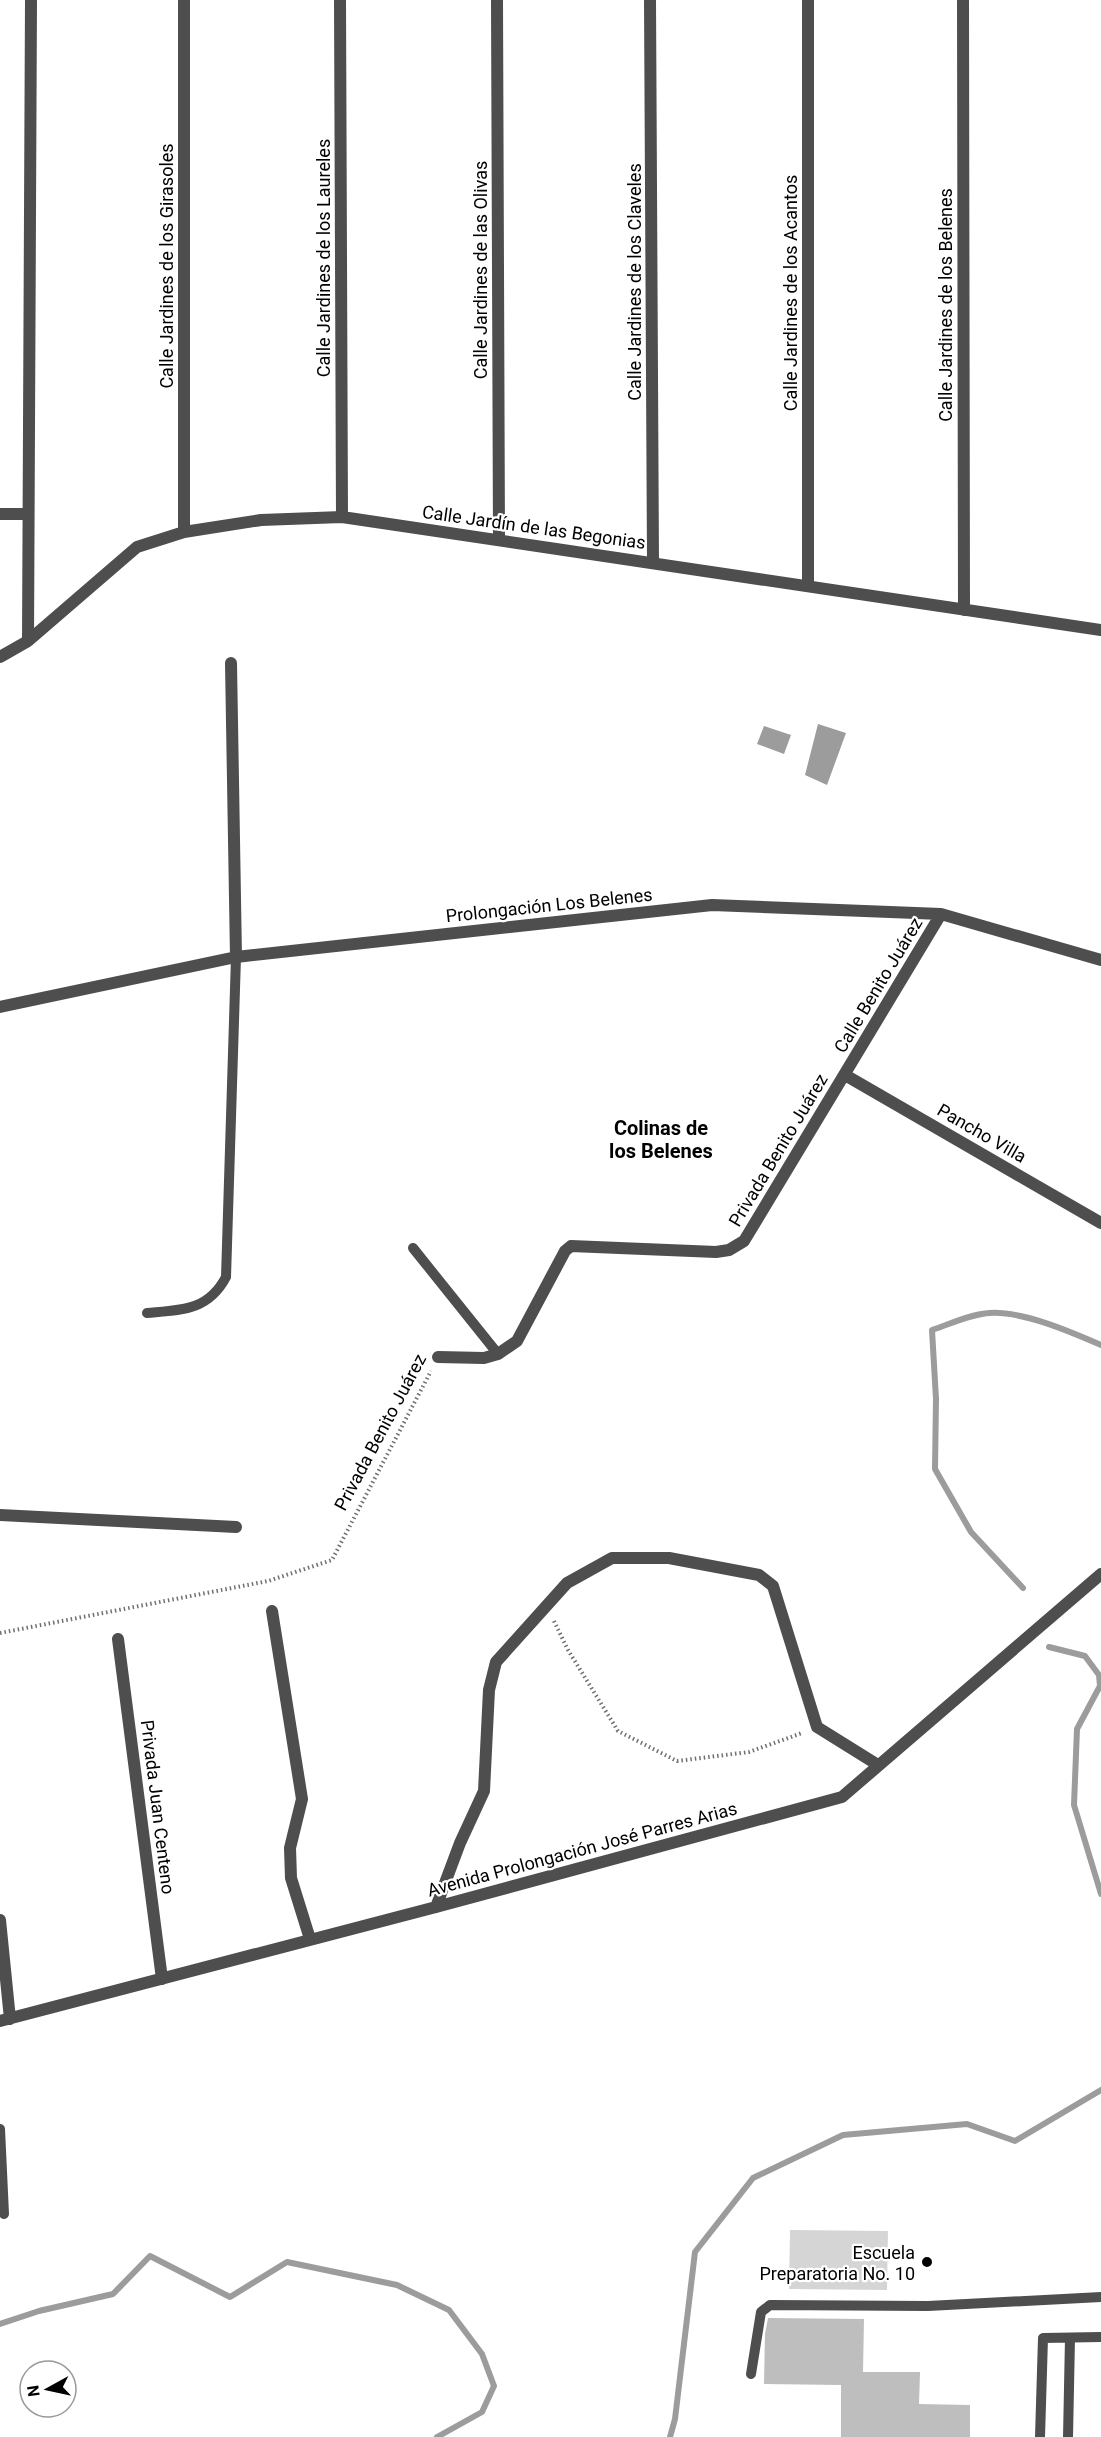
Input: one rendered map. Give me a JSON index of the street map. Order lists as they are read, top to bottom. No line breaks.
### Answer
{"streets":{"street":["Calle Jardines de los Laureles","Calle Jardines de los Girasoles","Calle Jardines de las Olivas","Calle Jardines de los Claveles","Calle Jardines de los Acantos","Calle Jardines de los Belenes","Calle Jardín de las Begonias","Prolongación Los Belenes","Calle Benito Juárez","Pancho Villa","Privada Benito Juárez","Privada Juan Centeno","Avenida Prolongación José Parres Arias"]},"crossings":[["Calle Jardines de los Laureles","Calle Jardín de las Begonias"],["Calle Jardines de los Girasoles","Calle Jardín de las Begonias"],["Calle Jardines de las Olivas","Calle Jardín de las Begonias"],["Calle Jardines de los Claveles","Calle Jardín de las Begonias"],["Calle Jardines de los Acantos","Calle Jardín de las Begonias"],["Calle Jardines de los Belenes","Calle Jardín de las Begonias"],["Prolongación Los Belenes","Calle Benito Juárez"],["Calle Benito Juárez","Pancho Villa"],["Calle Benito Juárez","Privada Benito Juárez"],["Pancho Villa","Privada Benito Juárez"],["Privada Juan Centeno","Avenida Prolongación José Parres Arias"]],"districts":["Colinas de los Belenes"],"places":["Escuela Preparatoria No. 10"],"north":"left"}
